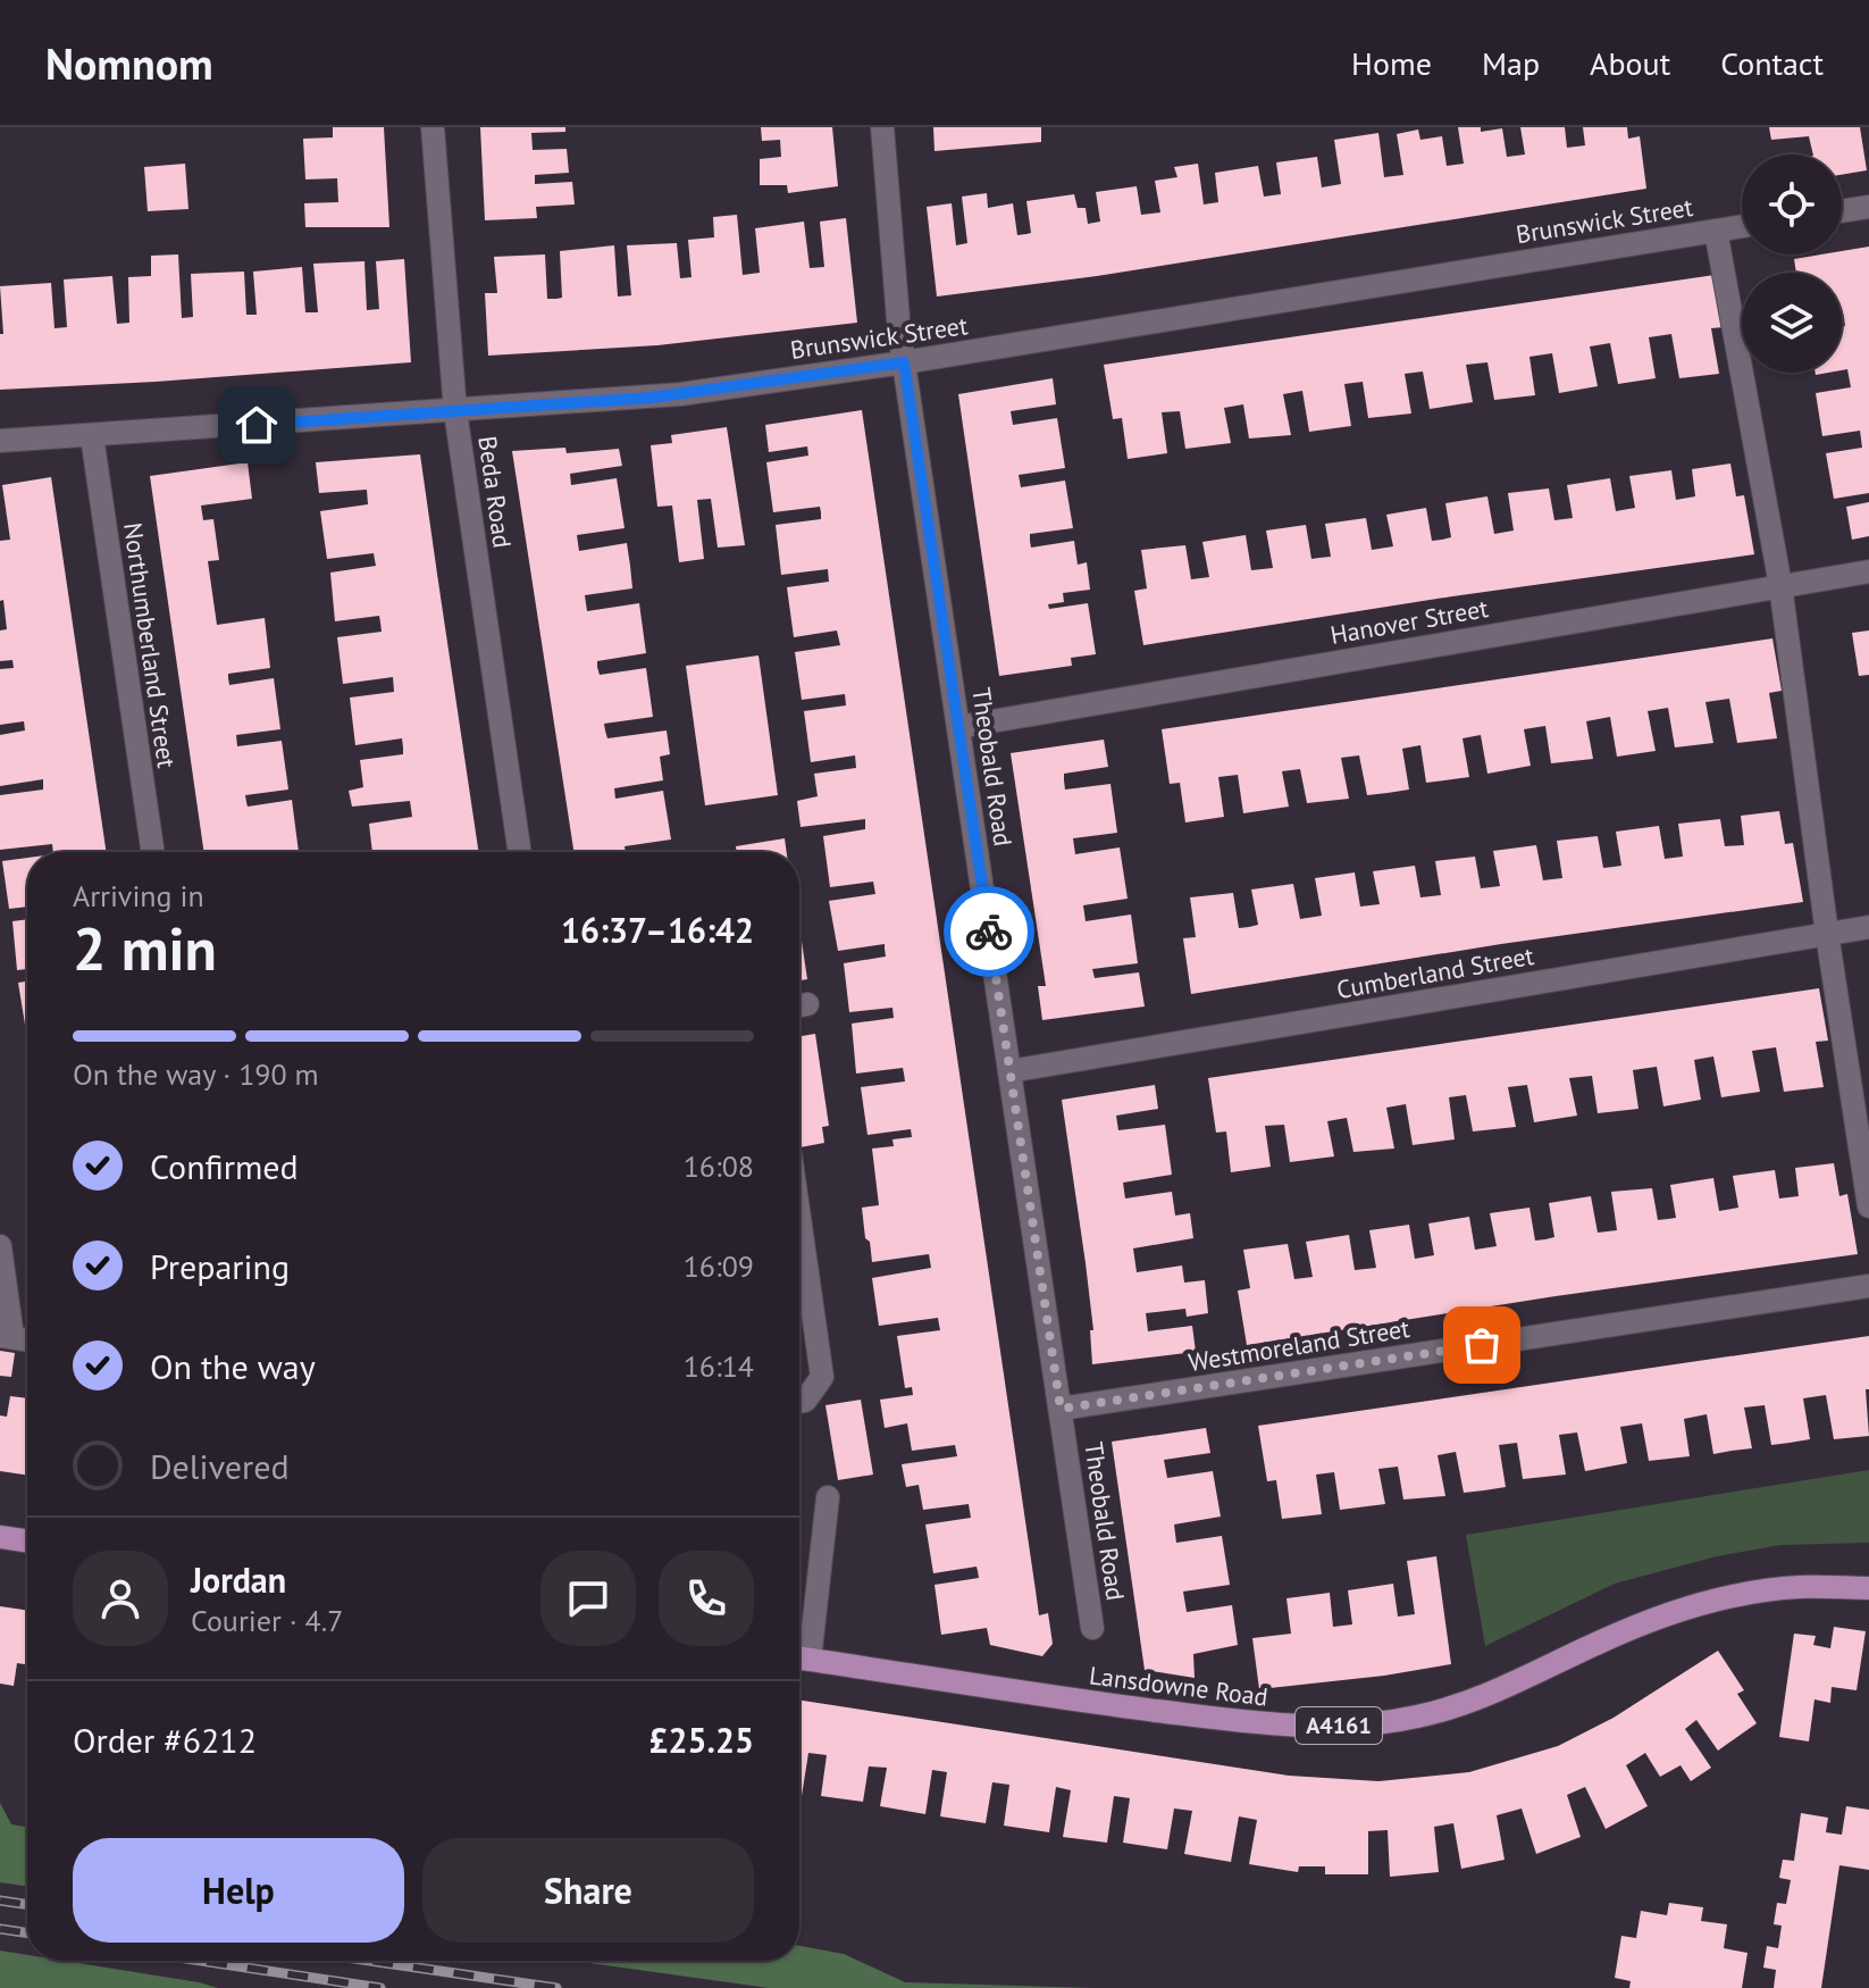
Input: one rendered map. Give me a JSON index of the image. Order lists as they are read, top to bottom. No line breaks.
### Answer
{"streets":{"main road":["Lansdowne Road","A4161"],"street":["Brunswick Street","Beda Road","Hanover Street","Northumberland Street","Theobald Road","Cumberland Street","Westmoreland Street"]},"crossings":[["Brunswick Street","Beda Road"],["Brunswick Street","Northumberland Street"],["Brunswick Street","Theobald Road"],["Hanover Street","Theobald Road"],["Theobald Road","Cumberland Street"],["Theobald Road","Westmoreland Street"]],"page":{"header":"Nomnom","nav":["Home","Map","About","Contact"],"heading":["2 min","Arriving in","16:37–16:42"],"panel":["Jordan","Courier · 4.7","Order #6212","£25.25"],"bar":"On the way · 190 m","list":[["Confirmed","16:08"],["Preparing","16:09"],["On the way","16:14"],"Delivered"],"buttons":["Help","Share"]}}
